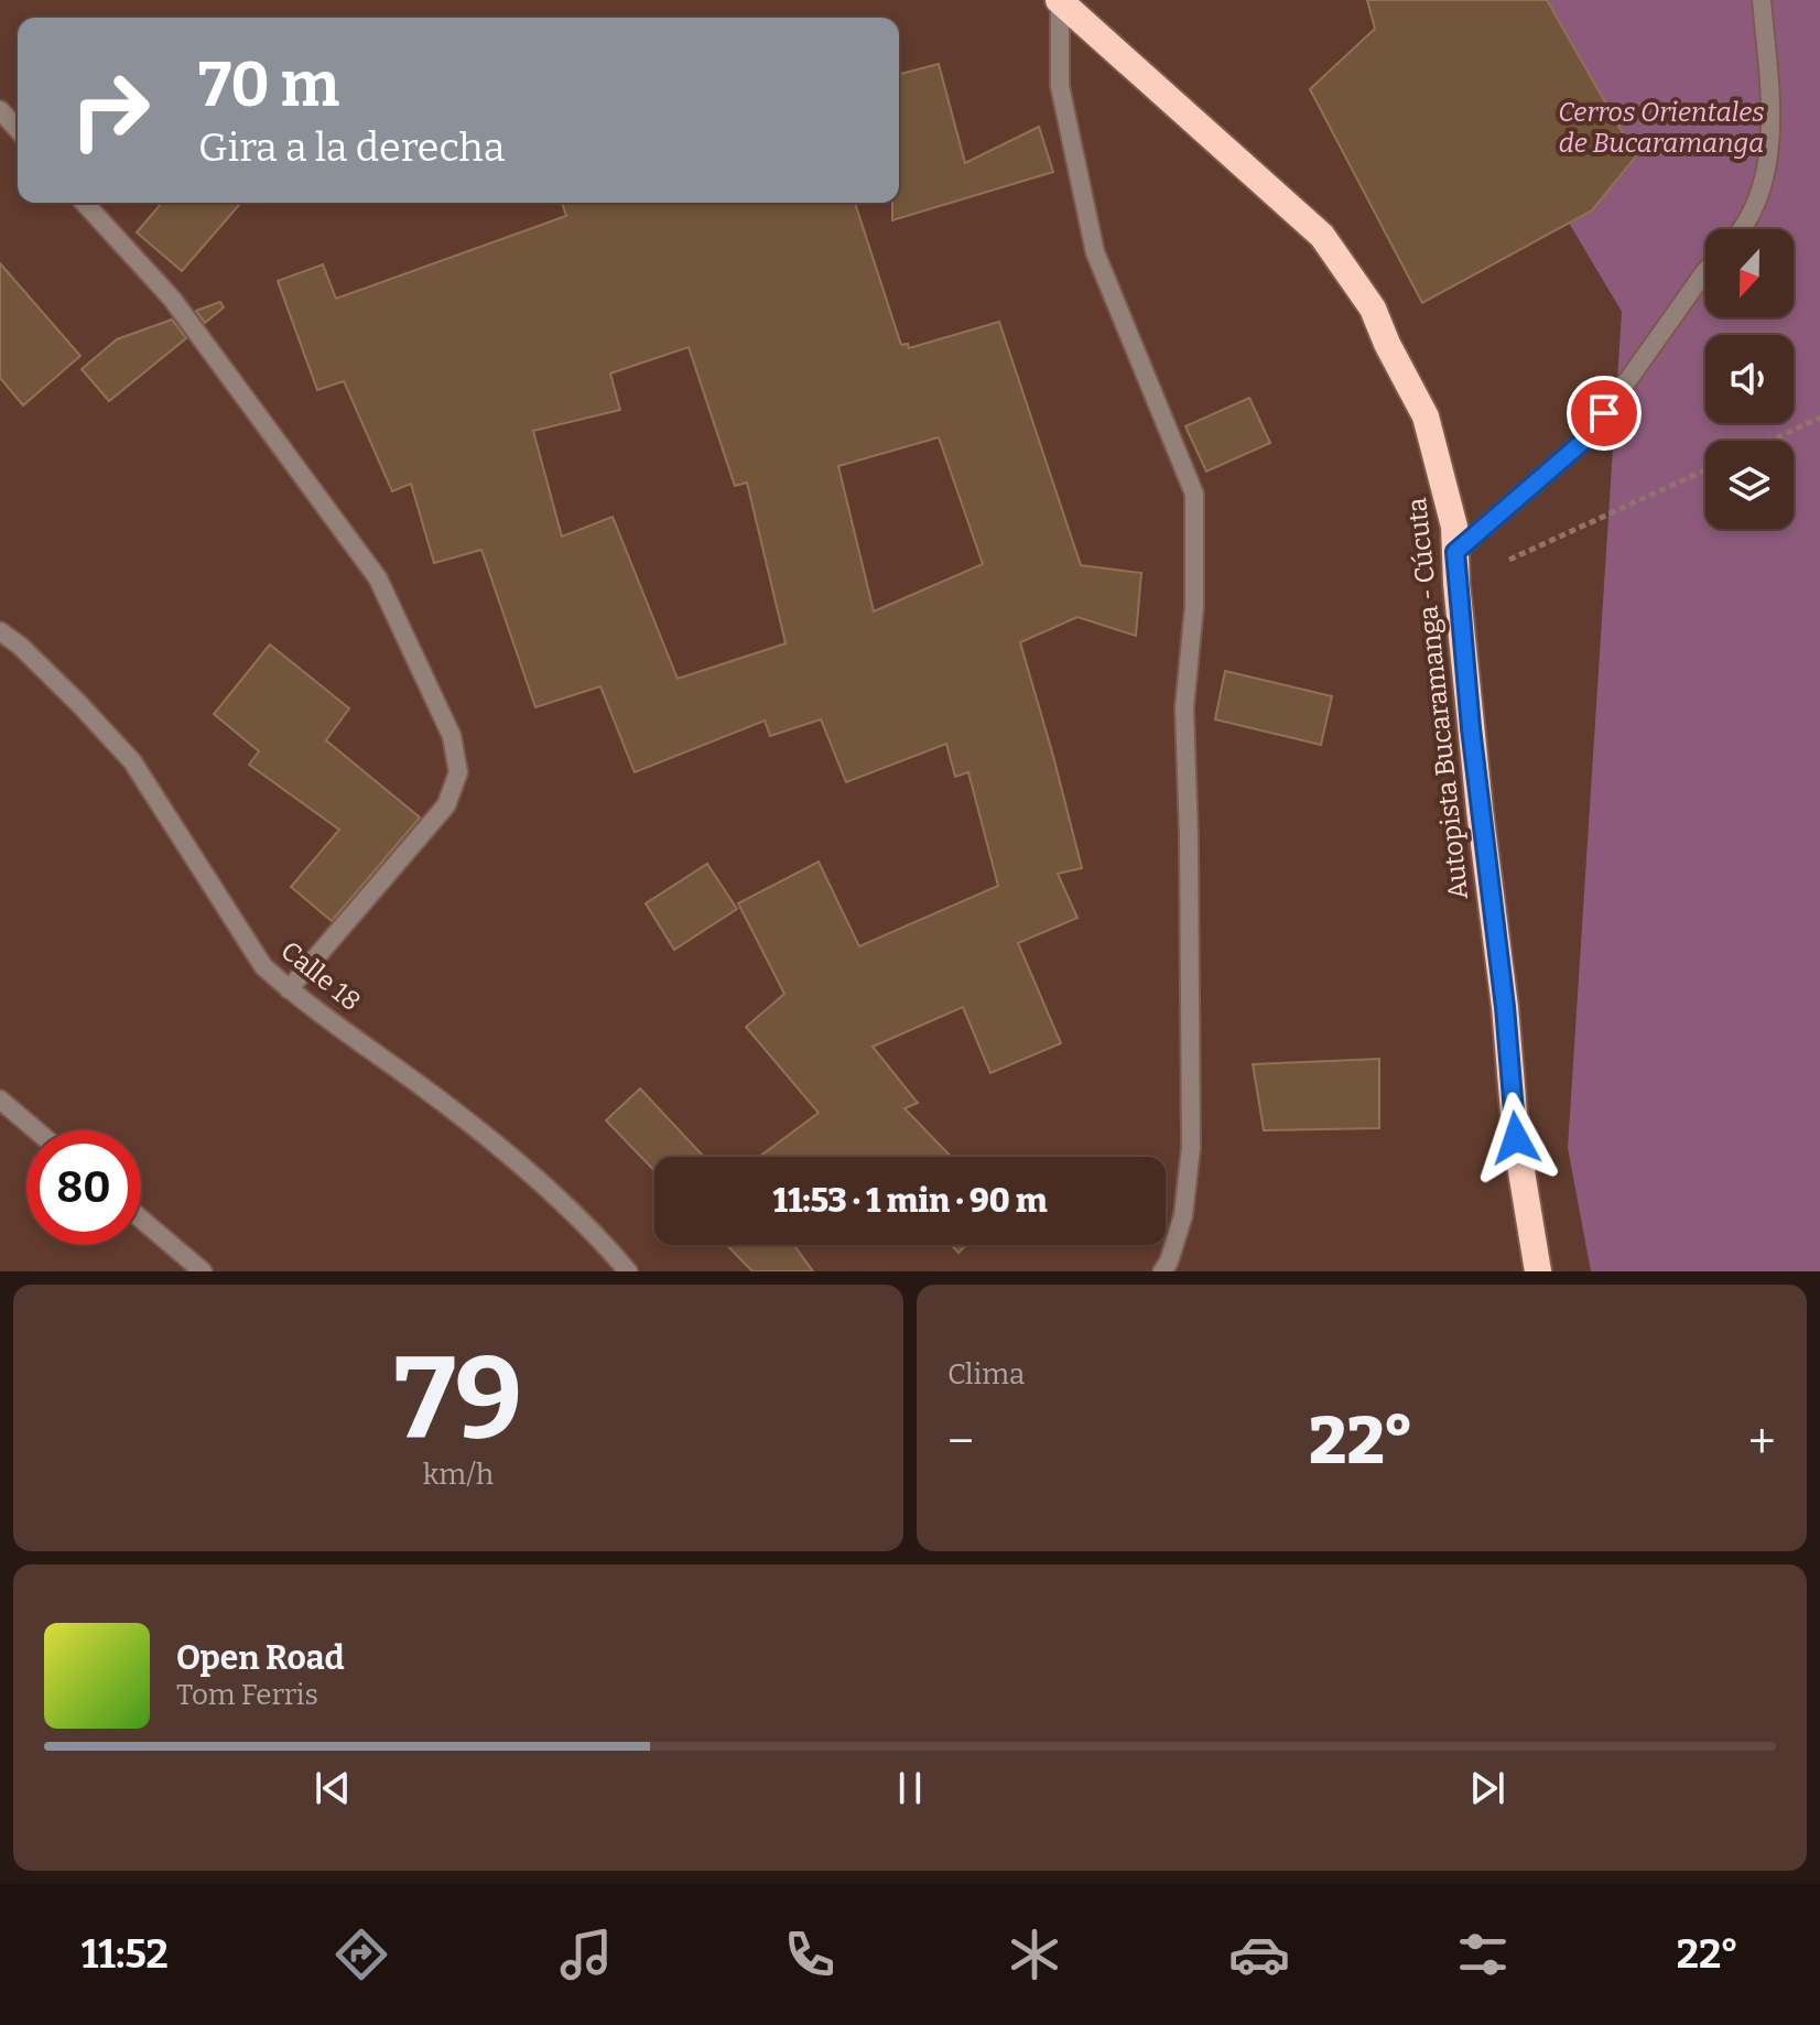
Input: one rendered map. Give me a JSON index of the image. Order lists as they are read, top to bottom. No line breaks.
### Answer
{"streets":{"highway":["Autopista Bucaramanga - Cúcuta"],"street":["Calle 18"]},"parks":["Cerros Orientales de Bucaramanga"],"north":"bottom","page":{"turn":["70 m","Gira a la derecha"],"limit":"80","trip":"11:53 · 1 min · 90 m","tile":[["79","km/h"],"Clima"],"heat":["−","22°","+"],"song":["Open Road","Tom Ferris"],"tabs":["11:52","22°"]}}
